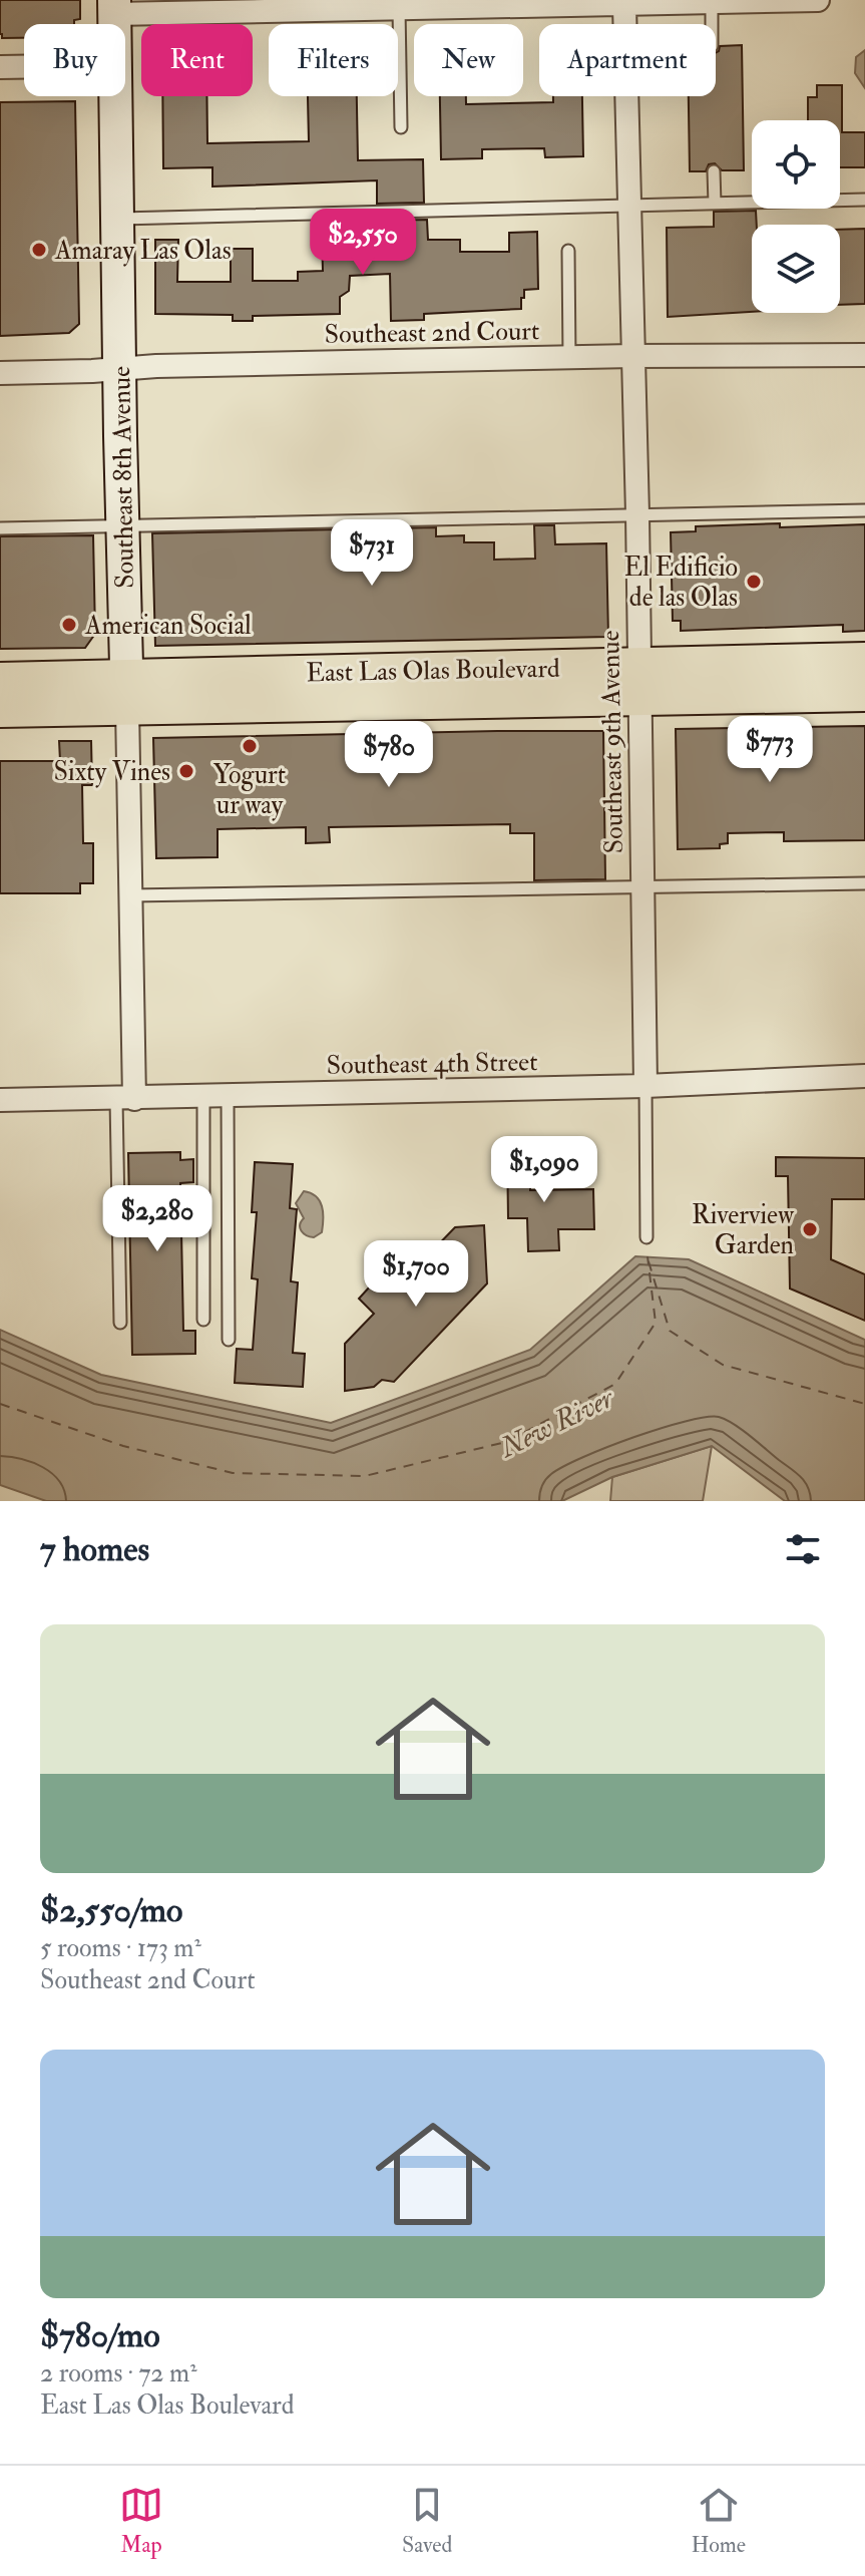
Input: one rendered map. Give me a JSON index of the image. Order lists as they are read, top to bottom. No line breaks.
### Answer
{"streets":{"main road":["Southeast 8th Avenue","East Las Olas Boulevard"],"street":["Southeast 2nd Court","Southeast 9th Avenue","Southeast 4th Street"]},"crossings":[["Southeast 2nd Court","Southeast 8th Avenue"],["Southeast 2nd Court","Southeast 9th Avenue"],["Southeast 8th Avenue","East Las Olas Boulevard"],["Southeast 8th Avenue","Southeast 4th Street"],["East Las Olas Boulevard","Southeast 9th Avenue"],["Southeast 9th Avenue","Southeast 4th Street"]],"water":["New River"],"places":["Amaray Las Olas","El Edificio de las Olas","American Social","Yogurt ur way","Sixty Vines","Riverview Garden"],"page":{"chip":["Buy","Rent","Filters","New","Apartment"],"price":["$2,550","$731","$773","$780","$1,090","$2,280","$1,700"],"heading":"7 homes","list":[{"name":"$2,550/mo","note":"5 rooms · 173 m² · Southeast 2nd Court"},{"name":"$780/mo","note":"2 rooms · 72 m² · East Las Olas Boulevard"}],"tabs":["Map","Saved","Home"]}}
